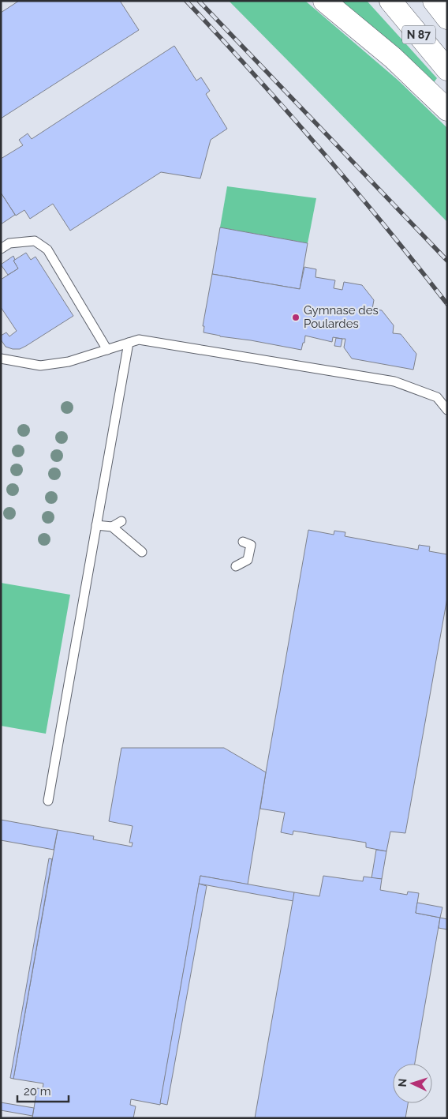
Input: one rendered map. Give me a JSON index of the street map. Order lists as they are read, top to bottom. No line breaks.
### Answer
{"streets":{"highway":["N 87"]},"places":["Gymnase des Poulardes"],"scale_bar":"20 m","north":"left"}
